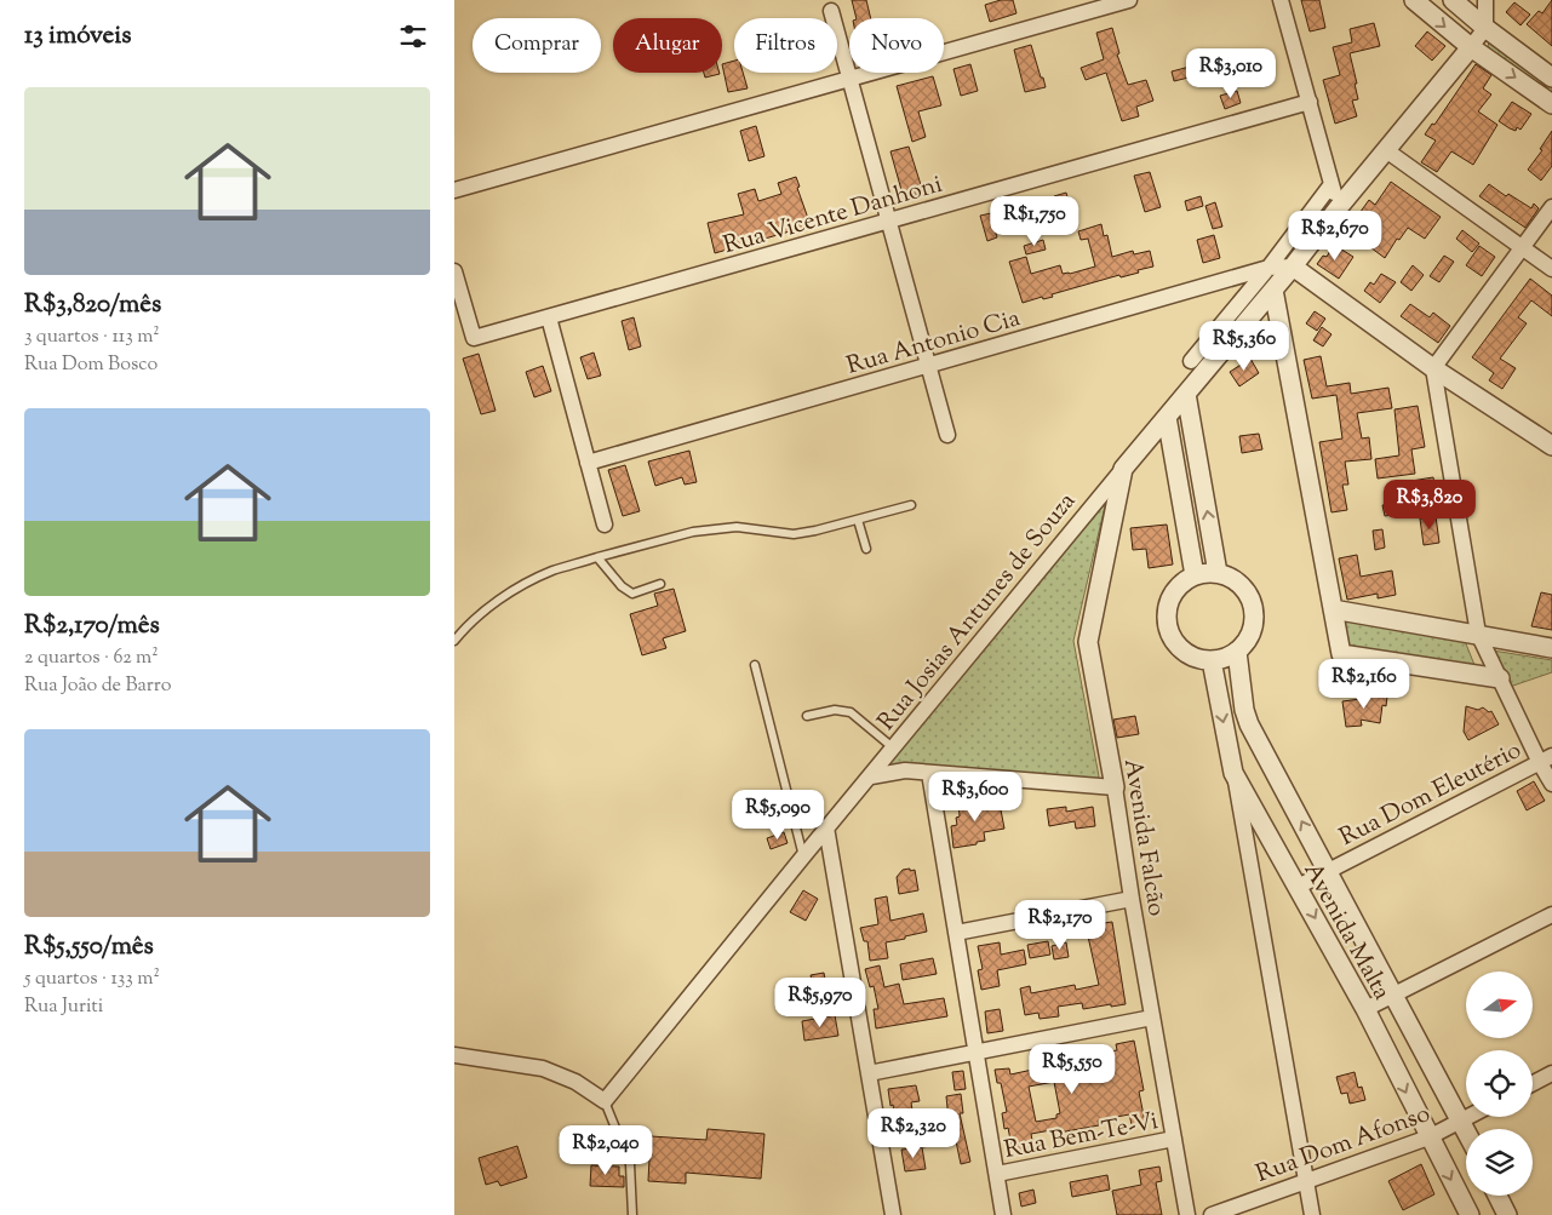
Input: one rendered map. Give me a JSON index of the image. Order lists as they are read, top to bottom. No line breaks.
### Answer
{"streets":{"street":["Rua Vicente Danhoni","Rua Antonio Cia","Rua Josias Antunes de Souza","Rua Dom Eleutério","Avenida Falcão","Avenida Malta","Rua Bem-Te-Vi","Rua Dom Afonso"]},"crossings":[["Rua Antonio Cia","Rua Josias Antunes de Souza"],["Rua Josias Antunes de Souza","Avenida Falcão"],["Rua Dom Eleutério","Avenida Malta"],["Avenida Falcão","Rua Bem-Te-Vi"],["Avenida Malta","Rua Dom Afonso"]],"north":"right","page":{"heading":"13 imóveis","chip":["Comprar","Alugar","Filtros","Novo"],"price":["R$3,010","R$1,750","R$2,670","R$5,360","R$3,820","R$2,160","R$3,600","R$5,090","R$2,170","R$5,970","R$5,550","R$2,320","R$2,040"],"list":[{"name":"R$3,820/mês","note":"3 quartos · 113 m² · Rua Dom Bosco"},{"name":"R$2,170/mês","note":"2 quartos · 62 m² · Rua João de Barro"},{"name":"R$5,550/mês","note":"5 quartos · 133 m² · Rua Juriti"}]}}
